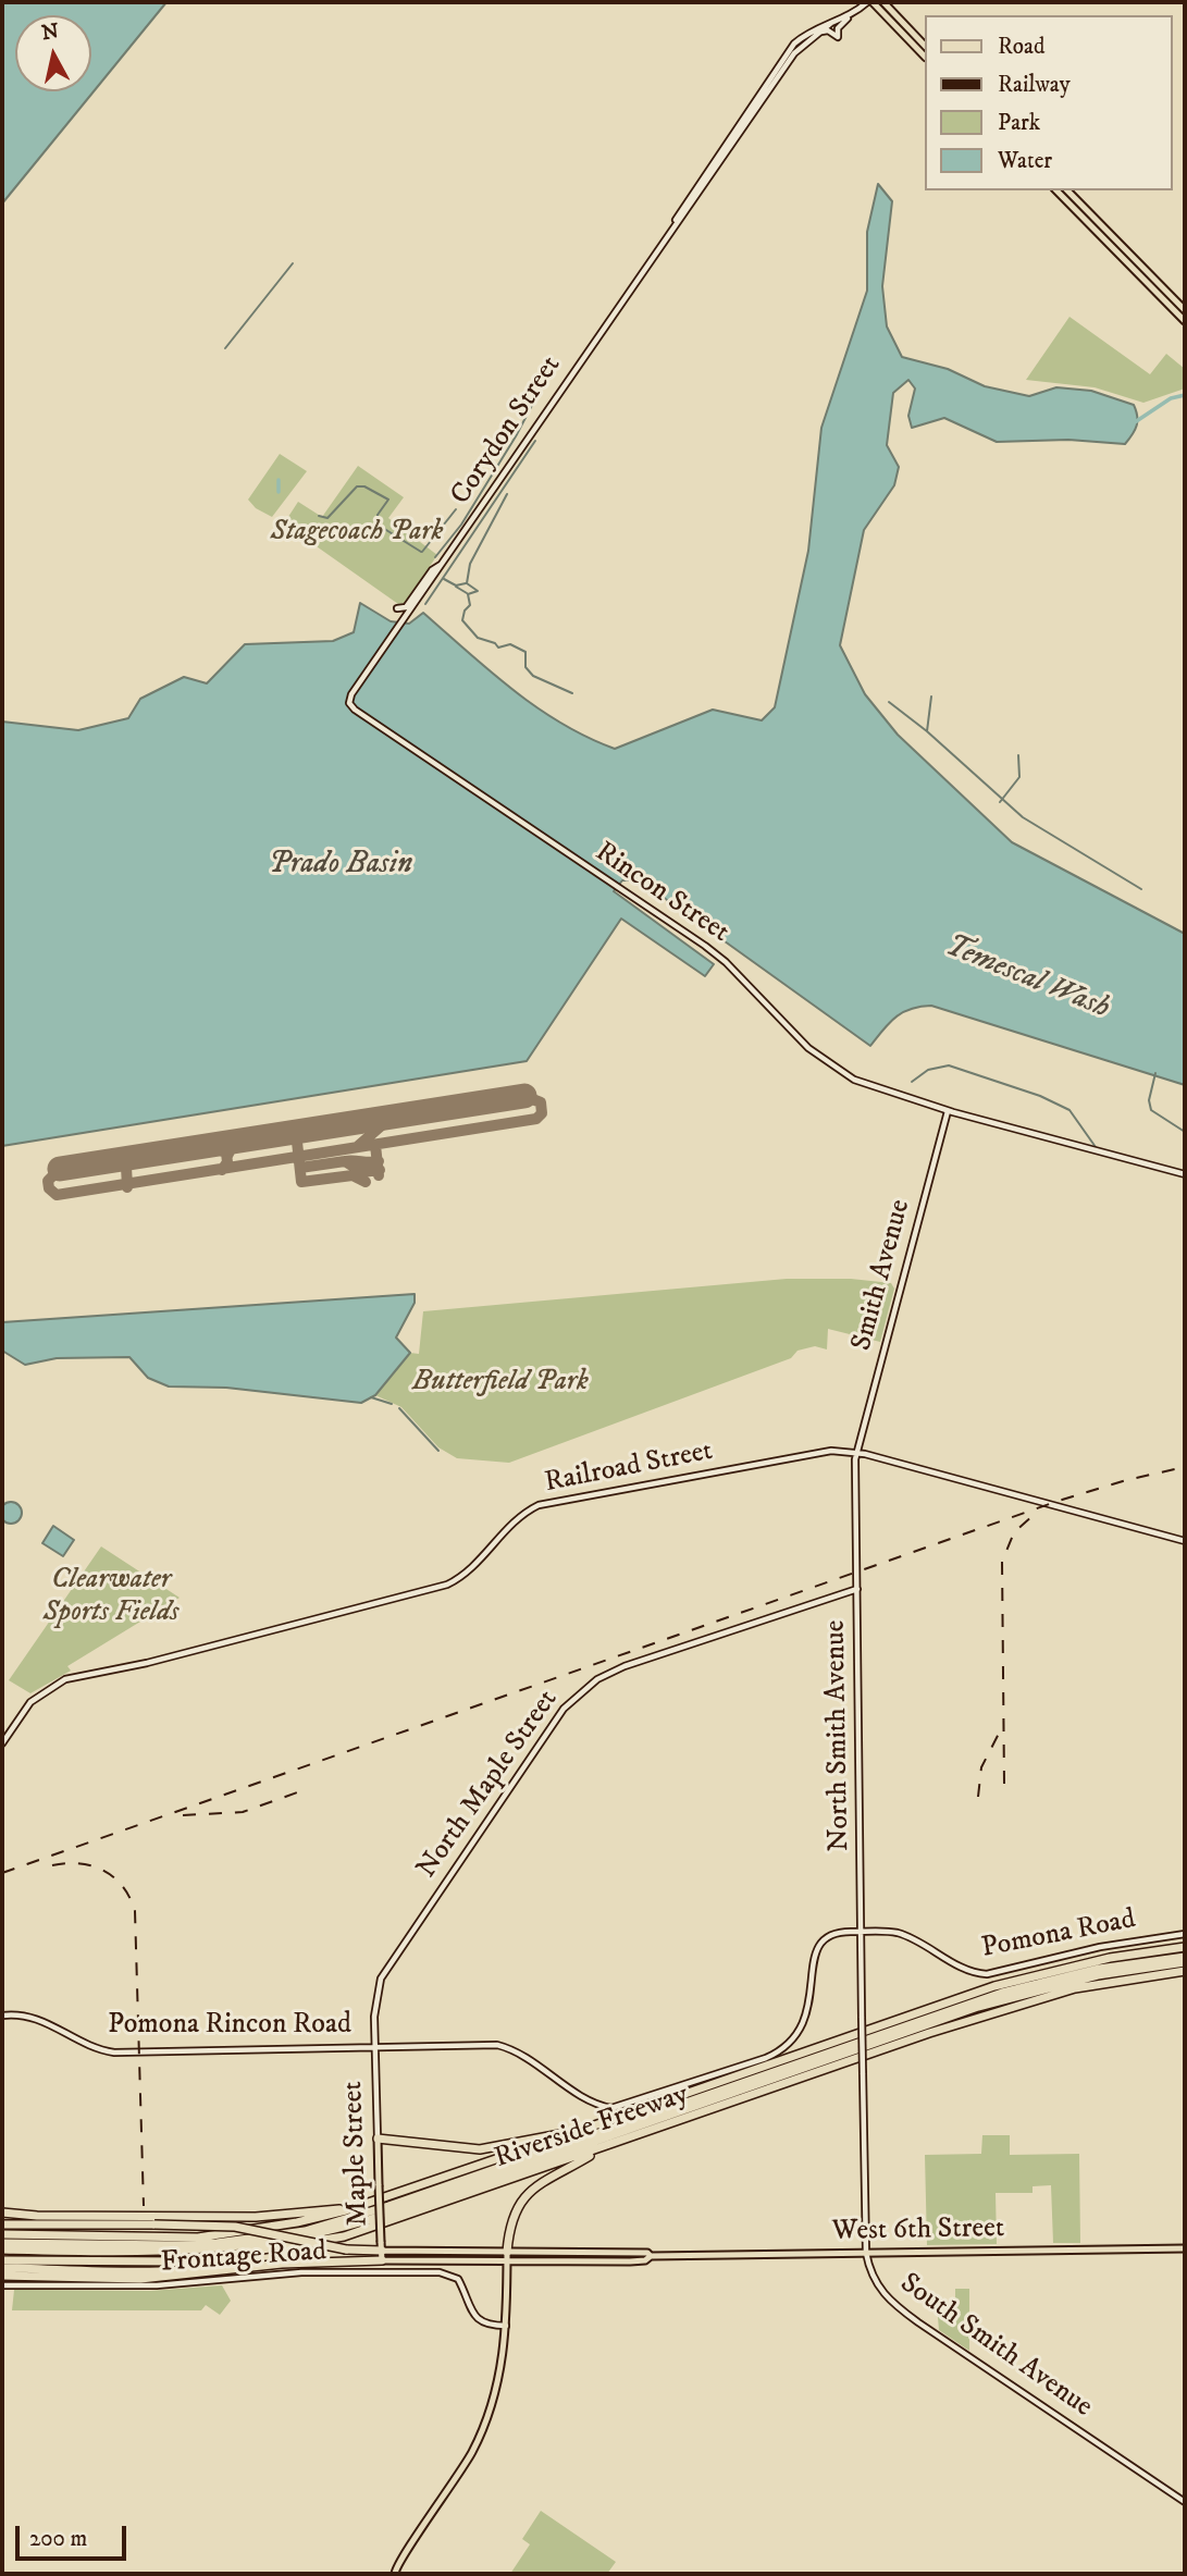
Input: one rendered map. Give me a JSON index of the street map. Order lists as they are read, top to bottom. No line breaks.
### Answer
{"streets":{"highway":["Riverside Freeway"],"main road":["Corydon Street","Rincon Street","Smith Avenue","Railroad Street","North Smith Avenue","North Maple Street","Pomona Road","Pomona Rincon Road","Maple Street","West 6th Street","Frontage Road","South Smith Avenue"]},"crossings":[["Corydon Street","Rincon Street"],["Rincon Street","Smith Avenue"],["Smith Avenue","Railroad Street"],["Smith Avenue","North Smith Avenue"],["Railroad Street","North Smith Avenue"],["North Smith Avenue","North Maple Street"],["North Smith Avenue","Pomona Road"],["North Smith Avenue","South Smith Avenue"],["North Maple Street","Pomona Road"],["North Maple Street","Pomona Rincon Road"],["North Maple Street","Maple Street"],["Pomona Road","Pomona Rincon Road"],["Pomona Road","Maple Street"],["Pomona Rincon Road","Maple Street"],["Maple Street","West 6th Street"],["West 6th Street","South Smith Avenue"]],"water":["Prado Basin","Temescal Wash"],"parks":["Stagecoach Park","Butterfield Park","Clearwater Sports Fields"],"legend":["Road","Railway","Park","Water"],"scale_bar":"200 m","north":"top"}
